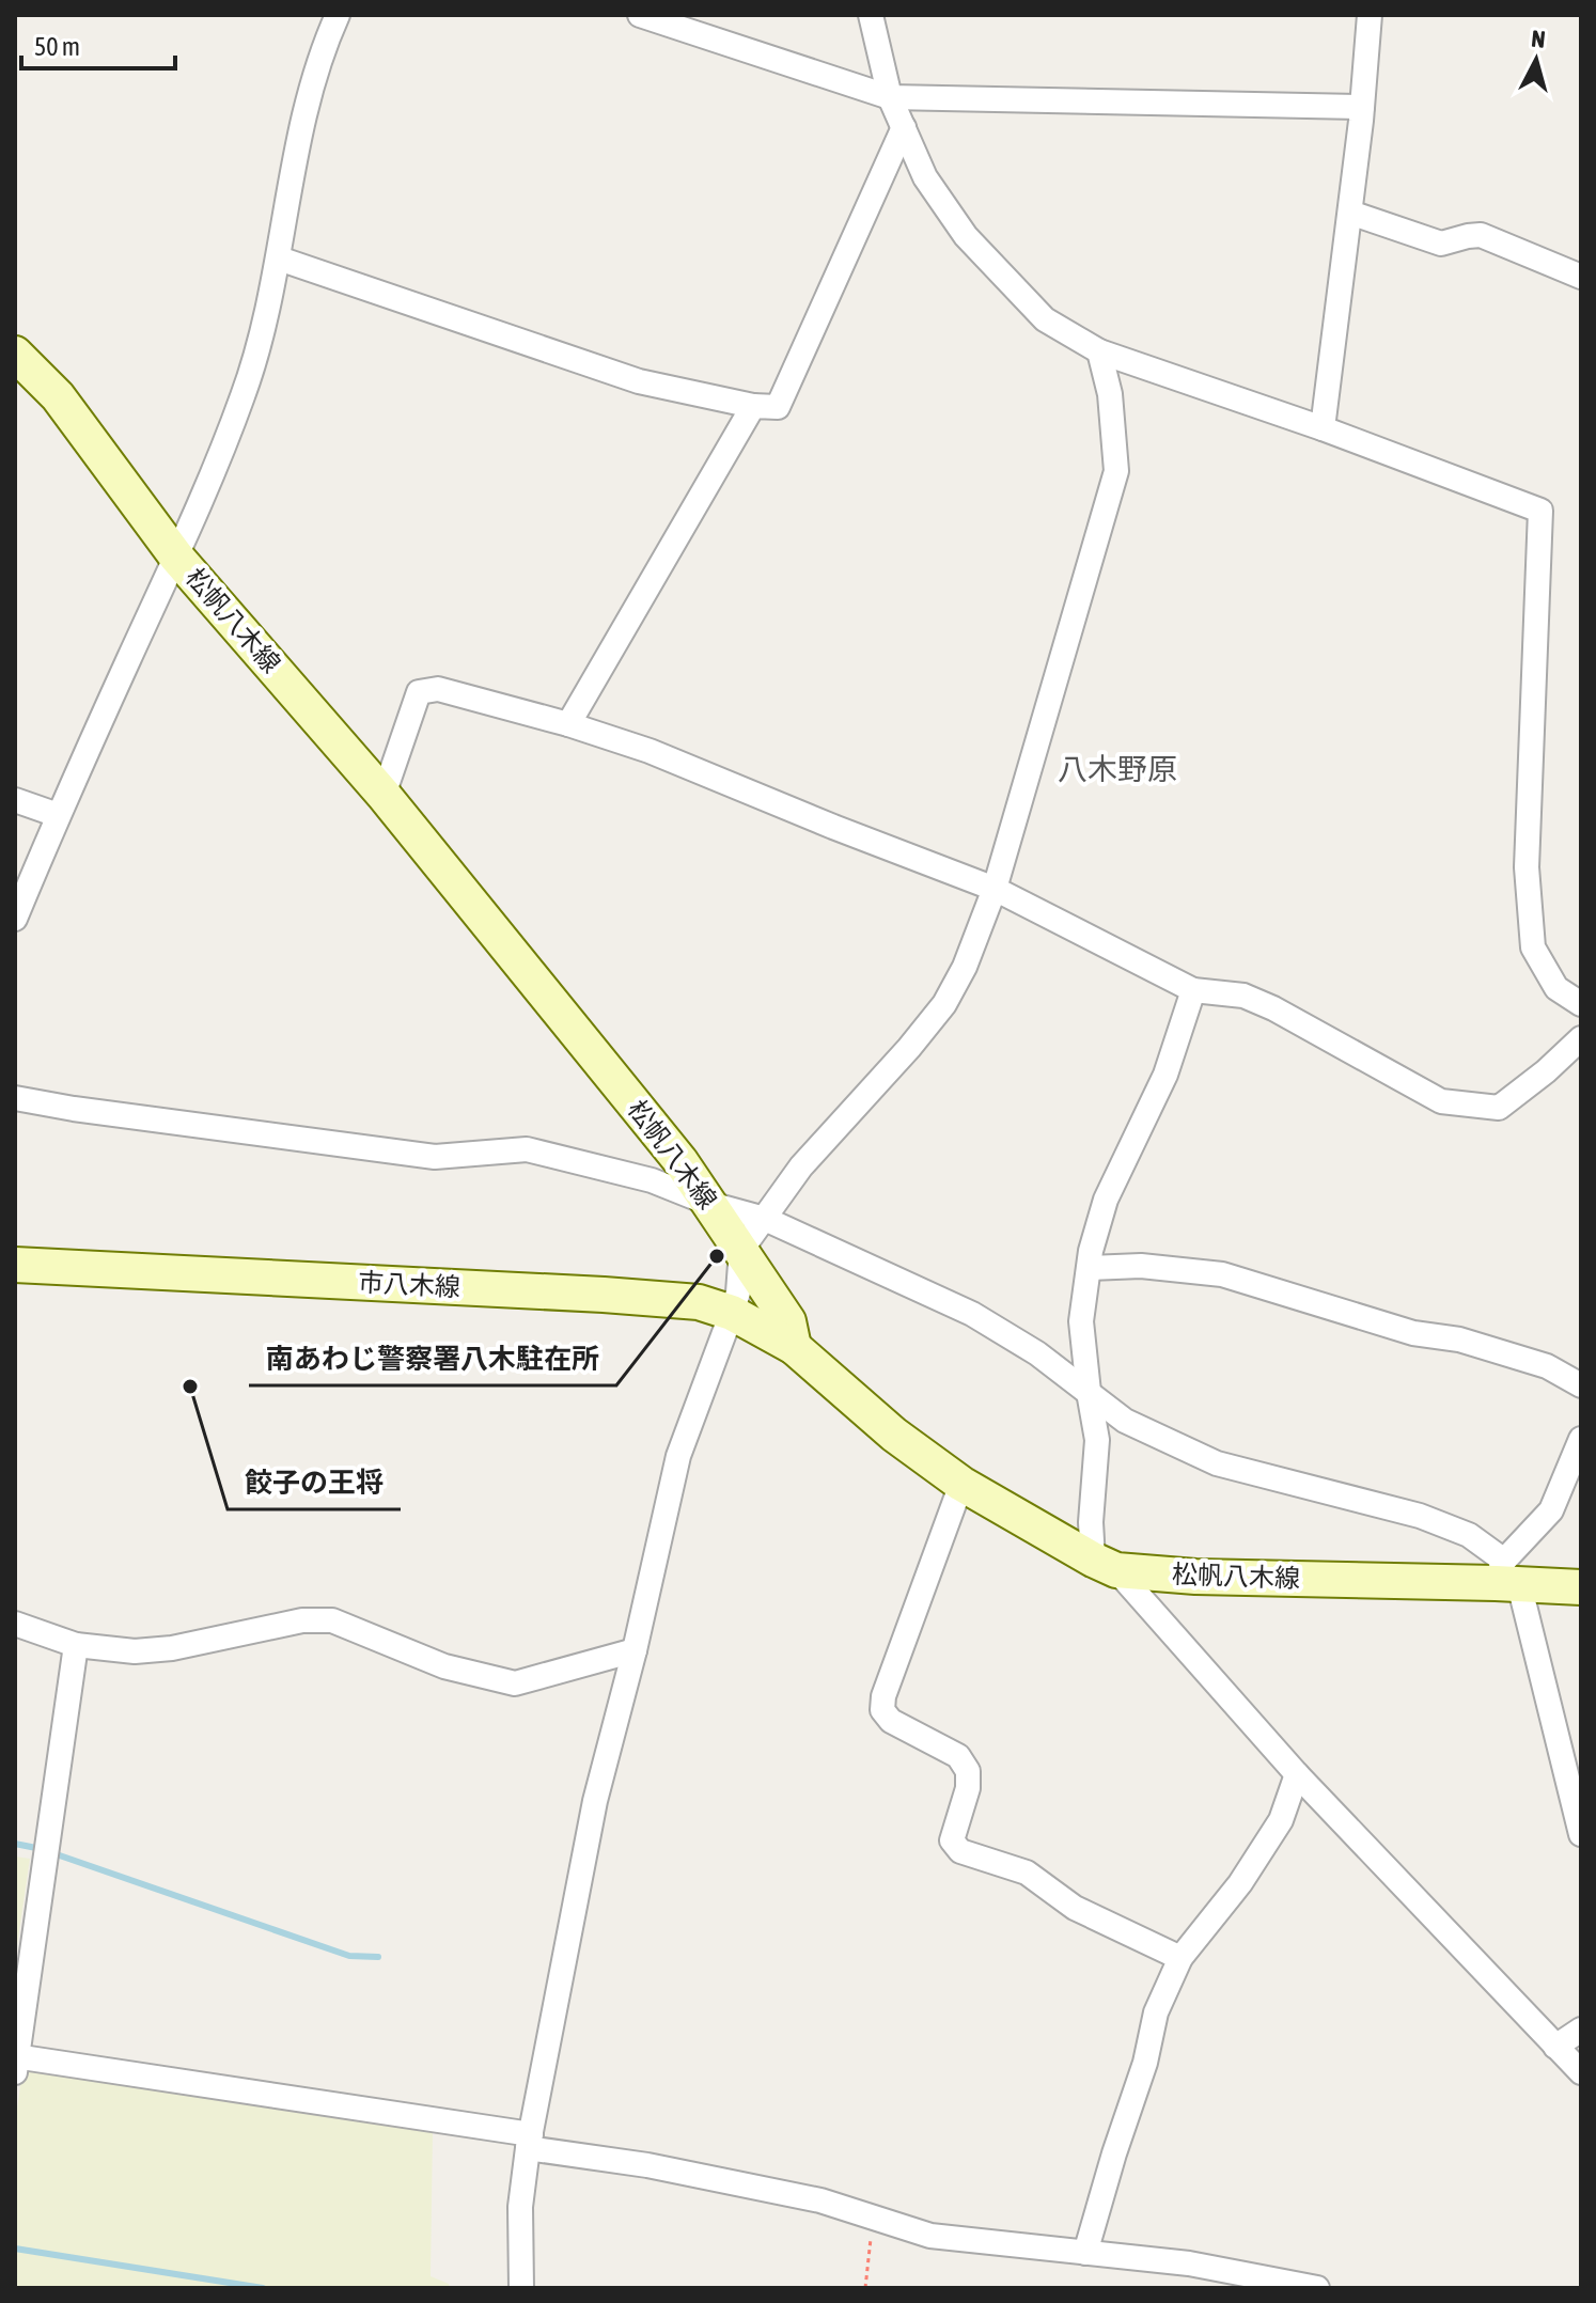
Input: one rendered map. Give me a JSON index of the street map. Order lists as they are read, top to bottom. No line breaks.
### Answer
{"streets":{"main road":["松帆八木線","市八木線"]},"crossings":[["松帆八木線","市八木線"]],"districts":["八木野原"],"places":["南あわじ警察署八木駐在所","餃子の王将"],"scale_bar":"50 m","north":"top"}
